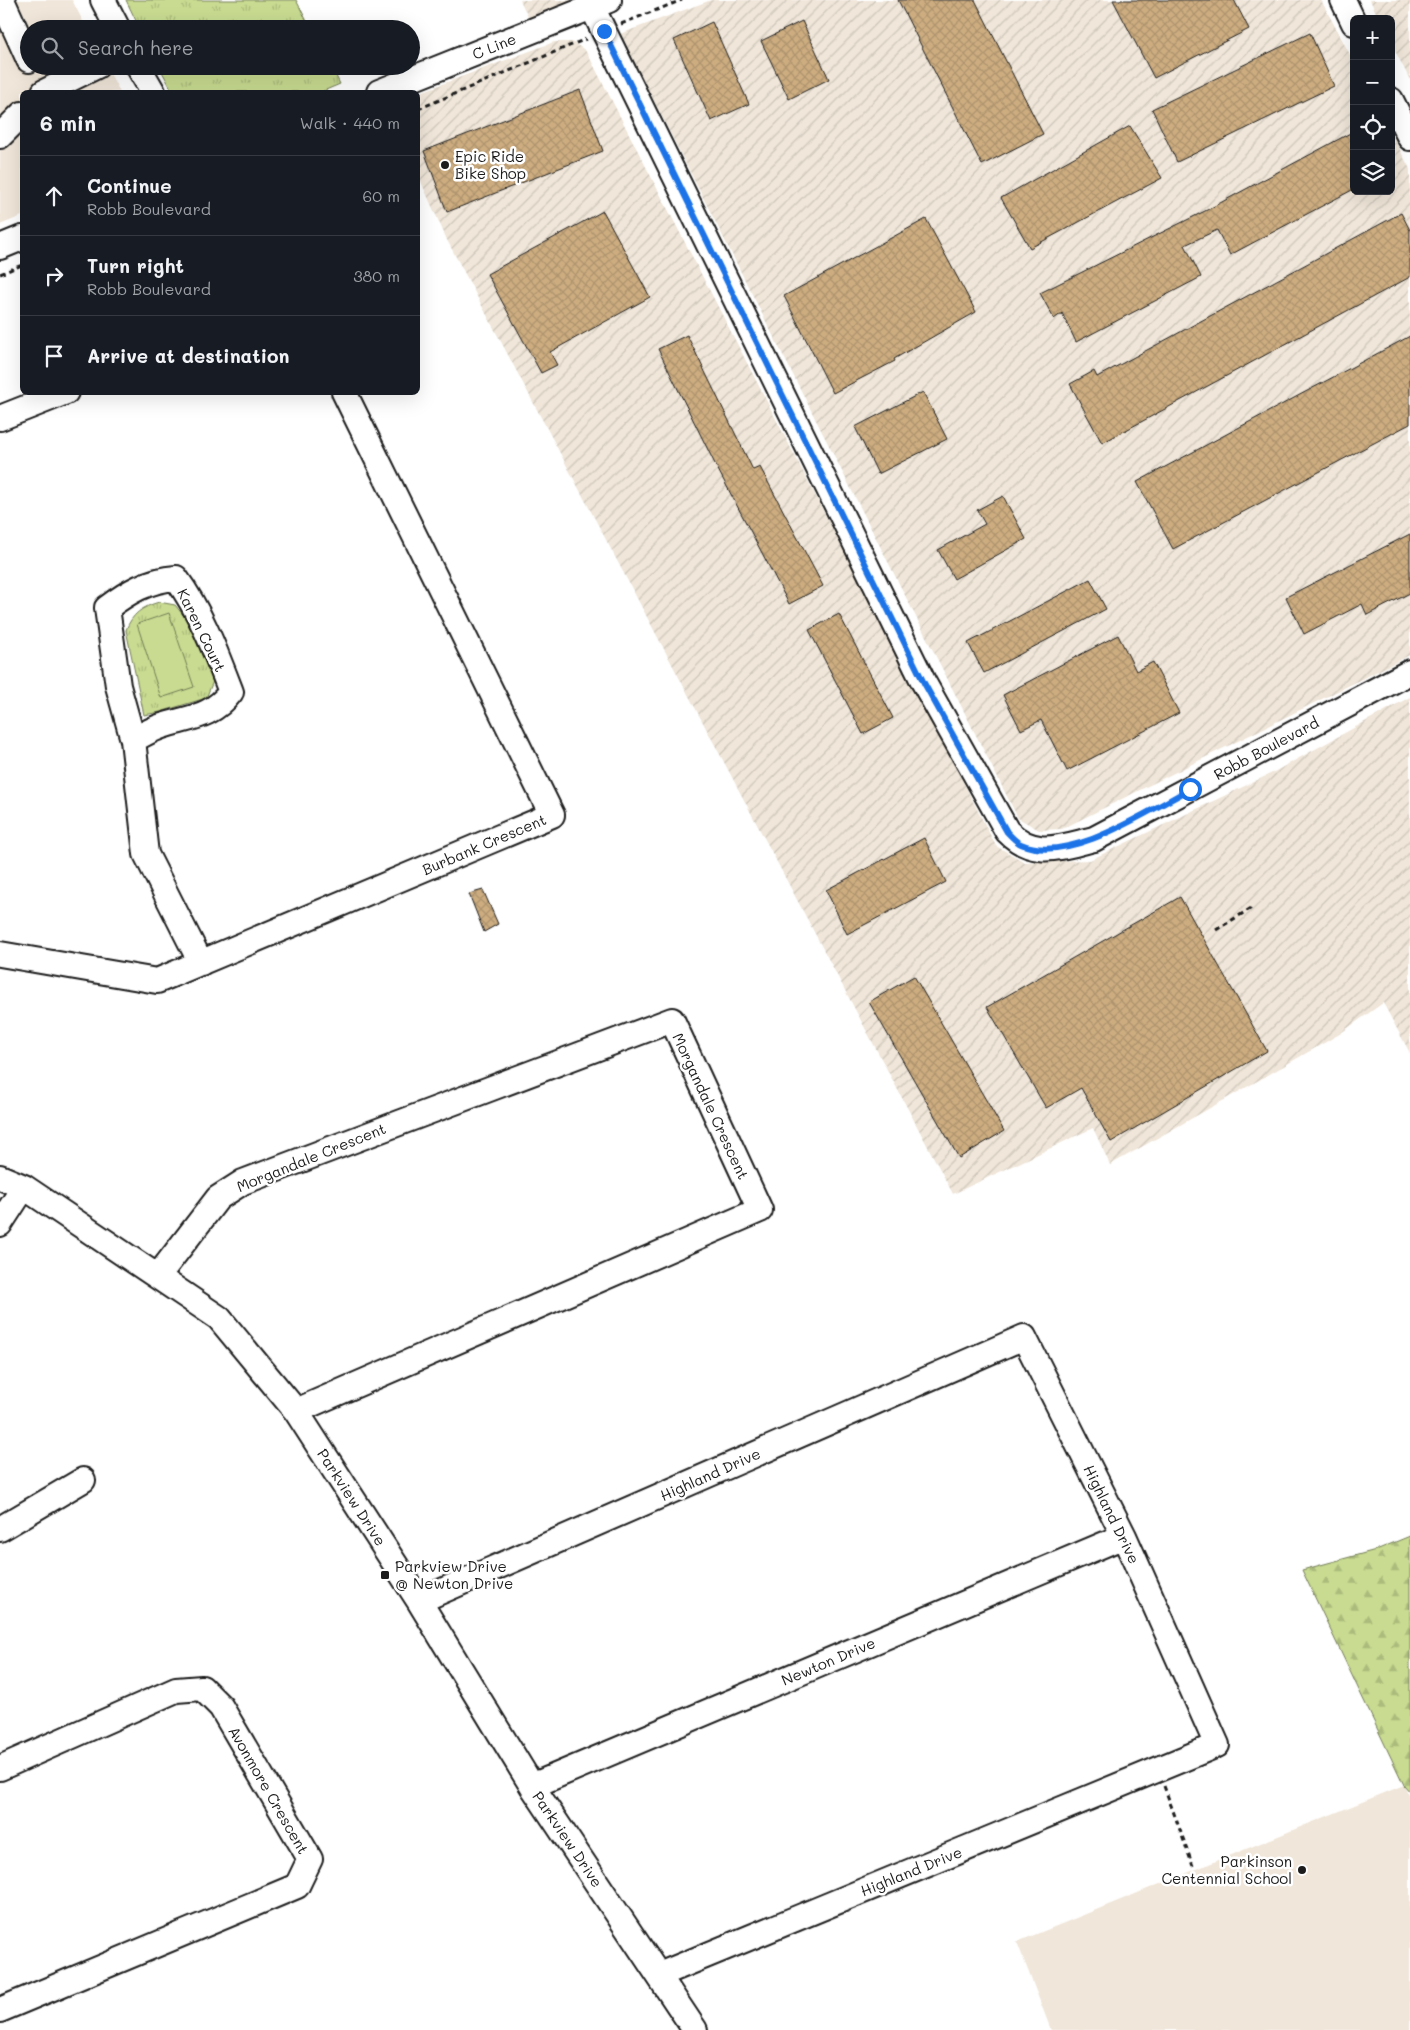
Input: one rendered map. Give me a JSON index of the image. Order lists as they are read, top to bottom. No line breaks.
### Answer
{"streets":{"street":["C Line","Karen Court","Robb Boulevard","Burbank Crescent","Morgandale Crescent","Highland Drive","Parkview Drive","Newton Drive","Avonmore Crescent"]},"crossings":[["C Line","Robb Boulevard"],["Karen Court","Burbank Crescent"],["Morgandale Crescent","Parkview Drive"],["Highland Drive","Parkview Drive"],["Highland Drive","Newton Drive"],["Parkview Drive","Newton Drive"]],"places":{"other":["Epic Ride Bike Shop","Parkinson Centennial School"],"transit":["Parkview Drive @ Newton Drive"]},"page":{"map_buttons":["+","−"],"search":"Search here","heading":["6 min","Walk · 440 m"],"list":[["Continue","Robb Boulevard","60 m"],["Turn right","Robb Boulevard","380 m"],"Arrive at destination"]}}
